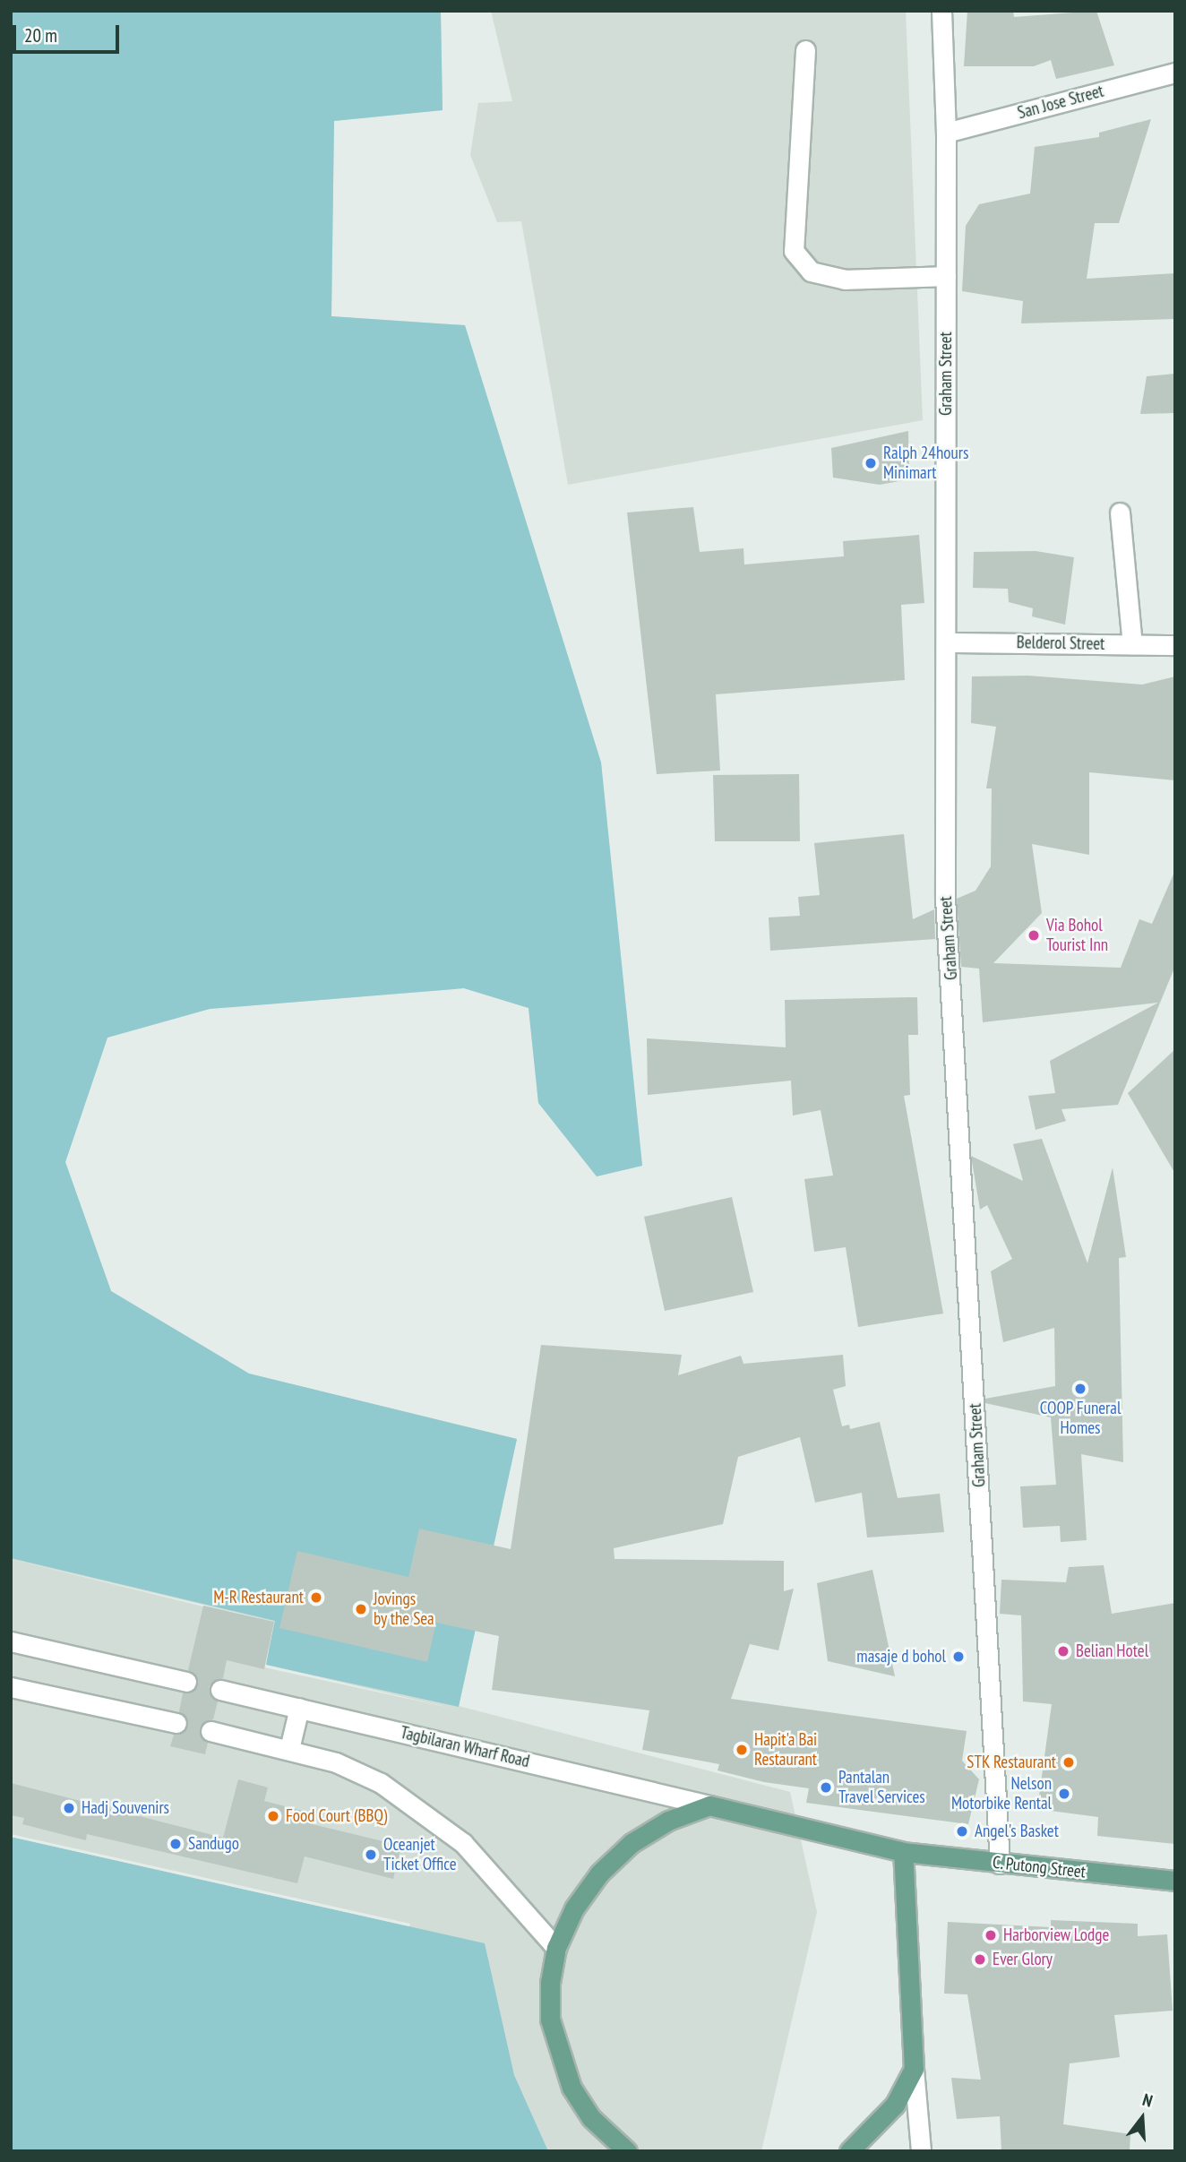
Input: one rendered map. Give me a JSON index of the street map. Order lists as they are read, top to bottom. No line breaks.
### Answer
{"streets":{"main road":["San Jose Street","Graham Street","Belderol Street","Tagbilaran Wharf Road","C. Putong Street"]},"crossings":[["San Jose Street","Graham Street"],["Graham Street","Belderol Street"],["Graham Street","C. Putong Street"],["Tagbilaran Wharf Road","C. Putong Street"]],"places":["Ralph 24hours Minimart","Via Bohol Tourist Inn","COOP Funeral Homes","M-R Restaurant","Jovings by the Sea","Belian Hotel","masaje d bohol","Hapit'a Bai Restaurant","STK Restaurant","Pantalan Travel Services","Nelson Motorbike Rental","Hadj Souvenirs","Food Court (BBQ)","Angel's Basket","Sandugo","Oceanjet Ticket Office","Harborview Lodge","Ever Glory"],"scale_bar":"20 m","north":"top"}
